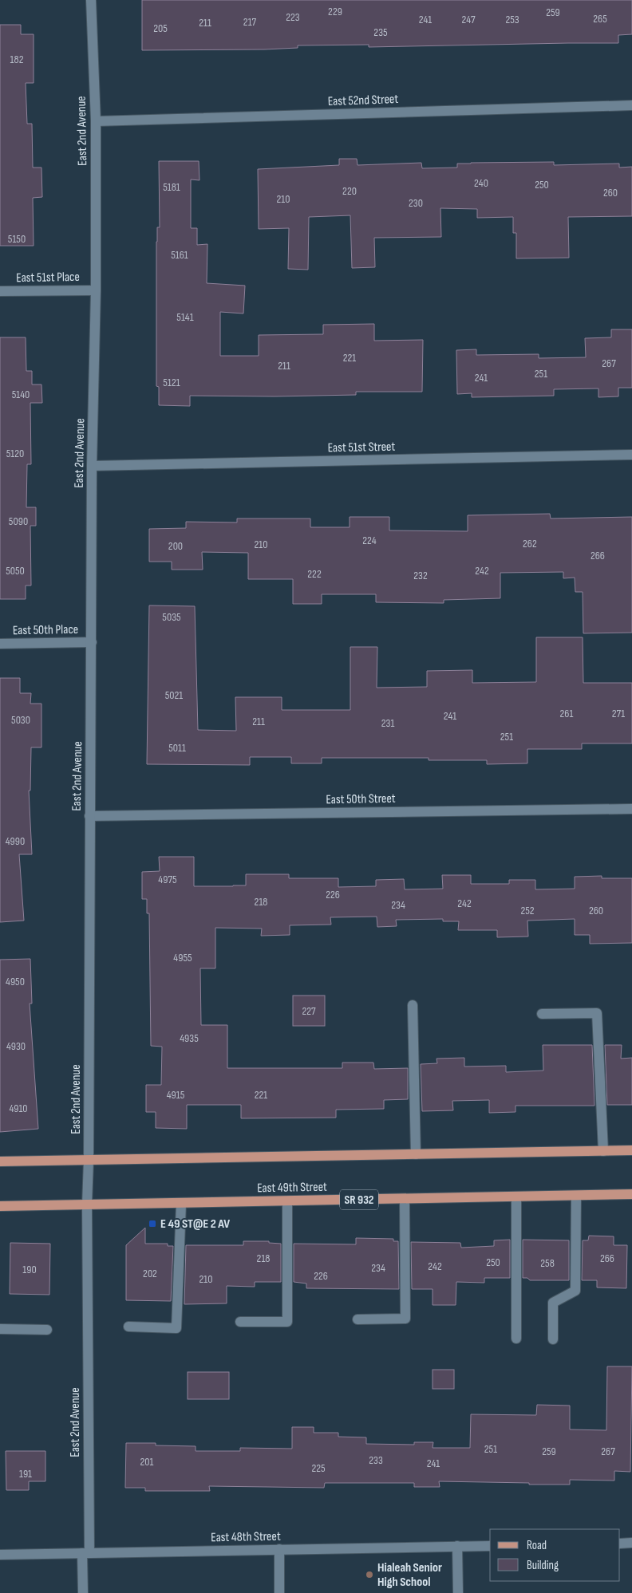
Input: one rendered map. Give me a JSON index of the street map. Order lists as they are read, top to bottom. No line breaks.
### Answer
{"streets":{"main road":["East 49th Street","SR 932"],"street":["East 52nd Street","East 2nd Avenue","East 51st Place","East 51st Street","East 50th Place","East 50th Street","East 48th Street"]},"crossings":[["East 52nd Street","East 2nd Avenue"],["East 2nd Avenue","East 51st Place"],["East 2nd Avenue","East 51st Street"],["East 2nd Avenue","East 50th Place"],["East 2nd Avenue","East 50th Street"],["East 2nd Avenue","East 49th Street"],["East 2nd Avenue","East 48th Street"]],"places":{"transit":["E 49 ST@E 2 AV"],"other":["Hialeah Senior High School"]},"house_numbers":["229","259","223","265","241","247","253","217","211","205","235","182","240","250","5181","220","260","210","230","5150","5161","5141","221","267","211","251","241","5121","5140","5120","5090","224","262","210","200","266","5050","242","222","232","5035","5021","261","271","241","5030","211","231","251","5011","4990","4975","226","218","242","234","252","260","4955","4950","227","4935","4930","4915","221","4910","218","266","250","258","242","234","190","202","226","210","251","259","267","233","201","241","225","191"],"legend":["Road","Building"]}
